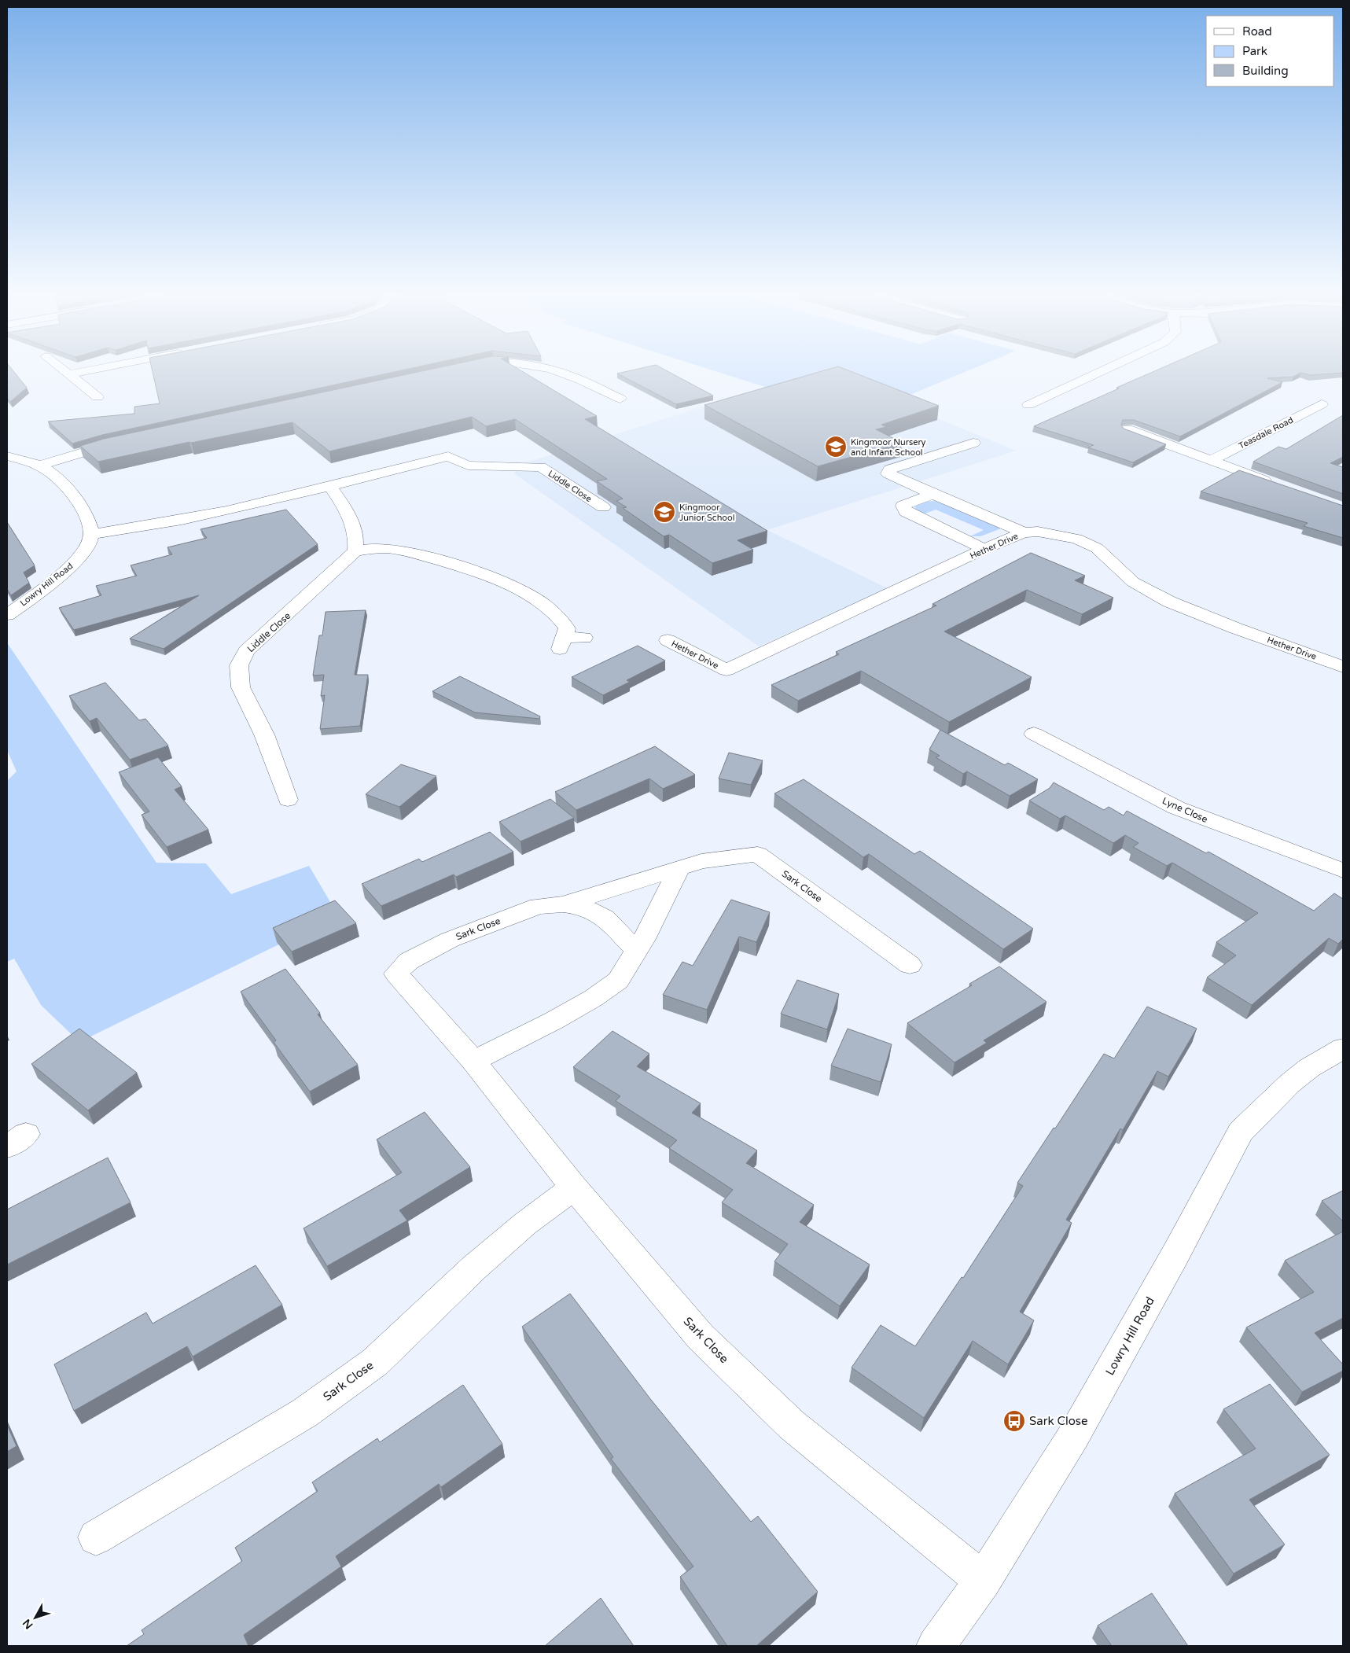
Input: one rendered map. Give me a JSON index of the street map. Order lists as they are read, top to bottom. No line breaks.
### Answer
{"streets":{"street":["Teasdale Road","Liddle Close","Hether Drive","Lowry Hill Road","Lyne Close","Sark Close"]},"crossings":[["Liddle Close","Lowry Hill Road"],["Lowry Hill Road","Sark Close"]],"places":{"school or university":["Kingmoor Nursery and Infant School","Kingmoor Junior School"],"bus stop":["Sark Close"]},"legend":["Road","Park","Building"],"north":"bottom left"}
